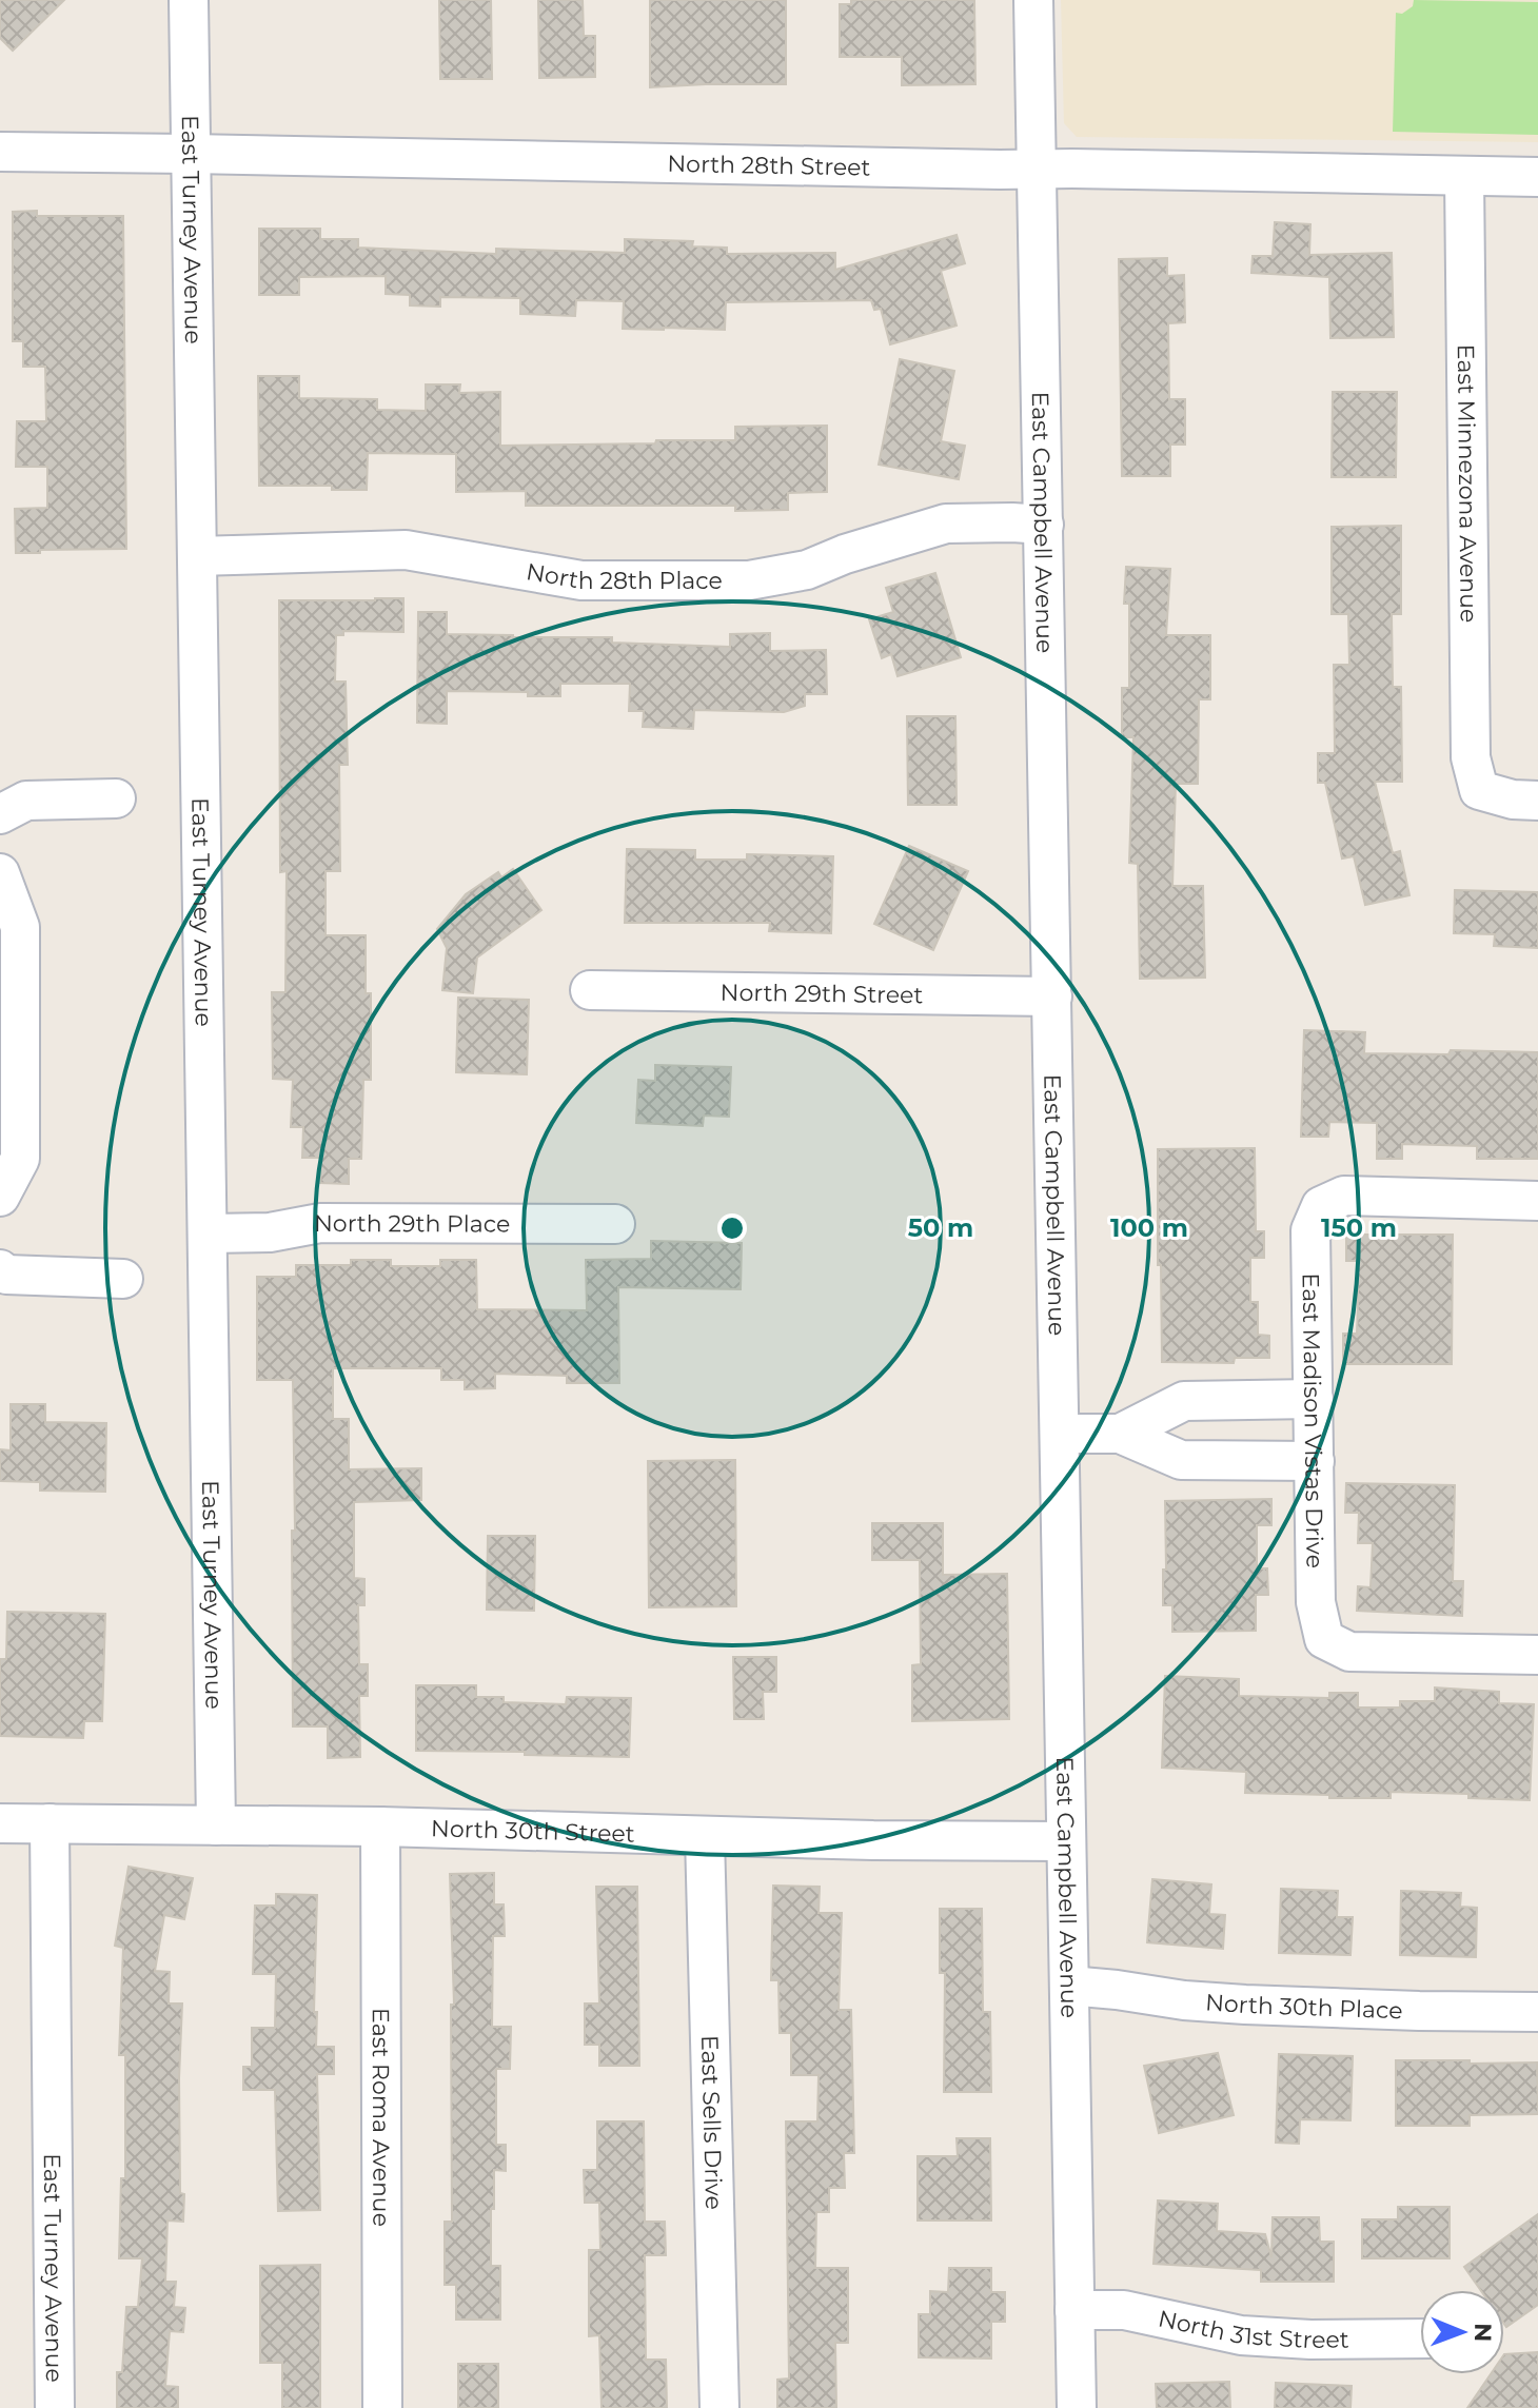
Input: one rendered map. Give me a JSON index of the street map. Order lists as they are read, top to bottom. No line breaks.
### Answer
{"streets":{"street":["North 28th Street","East Turney Avenue","East Minnezona Avenue","East Campbell Avenue","North 28th Place","North 29th Street","North 29th Place","East Madison Vistas Drive","North 30th Street","North 30th Place","East Roma Avenue","East Sells Drive","North 31st Street"]},"crossings":[["North 28th Street","East Turney Avenue"],["North 28th Street","East Minnezona Avenue"],["North 28th Street","East Campbell Avenue"],["East Turney Avenue","North 28th Place"],["East Turney Avenue","North 29th Place"],["East Turney Avenue","North 30th Street"],["East Campbell Avenue","North 28th Place"],["East Campbell Avenue","North 29th Street"],["East Campbell Avenue","North 30th Street"],["East Campbell Avenue","North 30th Place"],["East Campbell Avenue","North 31st Street"],["North 30th Street","East Roma Avenue"],["North 30th Street","East Sells Drive"]],"north":"right","rings":["50 m","100 m","150 m"]}
